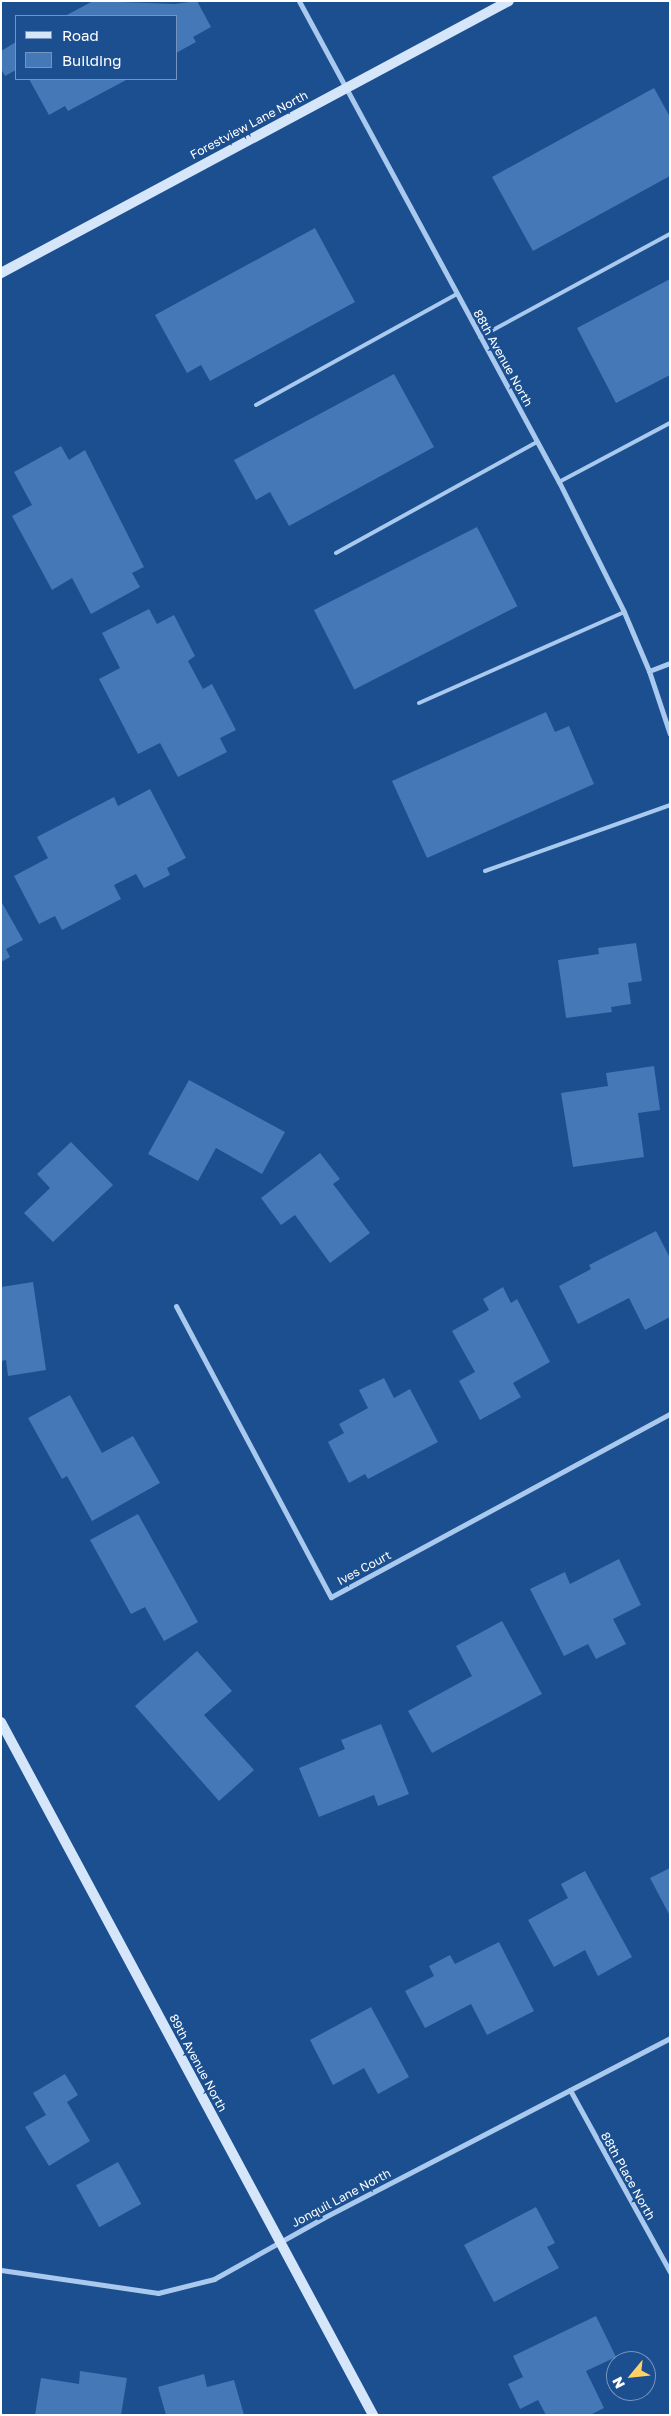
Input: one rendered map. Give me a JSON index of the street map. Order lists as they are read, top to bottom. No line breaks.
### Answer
{"streets":{"street":["Forestview Lane North","88th Avenue North","Ives Court","89th Avenue North","88th Place North","Jonquil Lane North"]},"crossings":[["Forestview Lane North","88th Avenue North"],["89th Avenue North","Jonquil Lane North"],["88th Place North","Jonquil Lane North"]],"legend":["Road","Building"],"north":"bottom left"}
